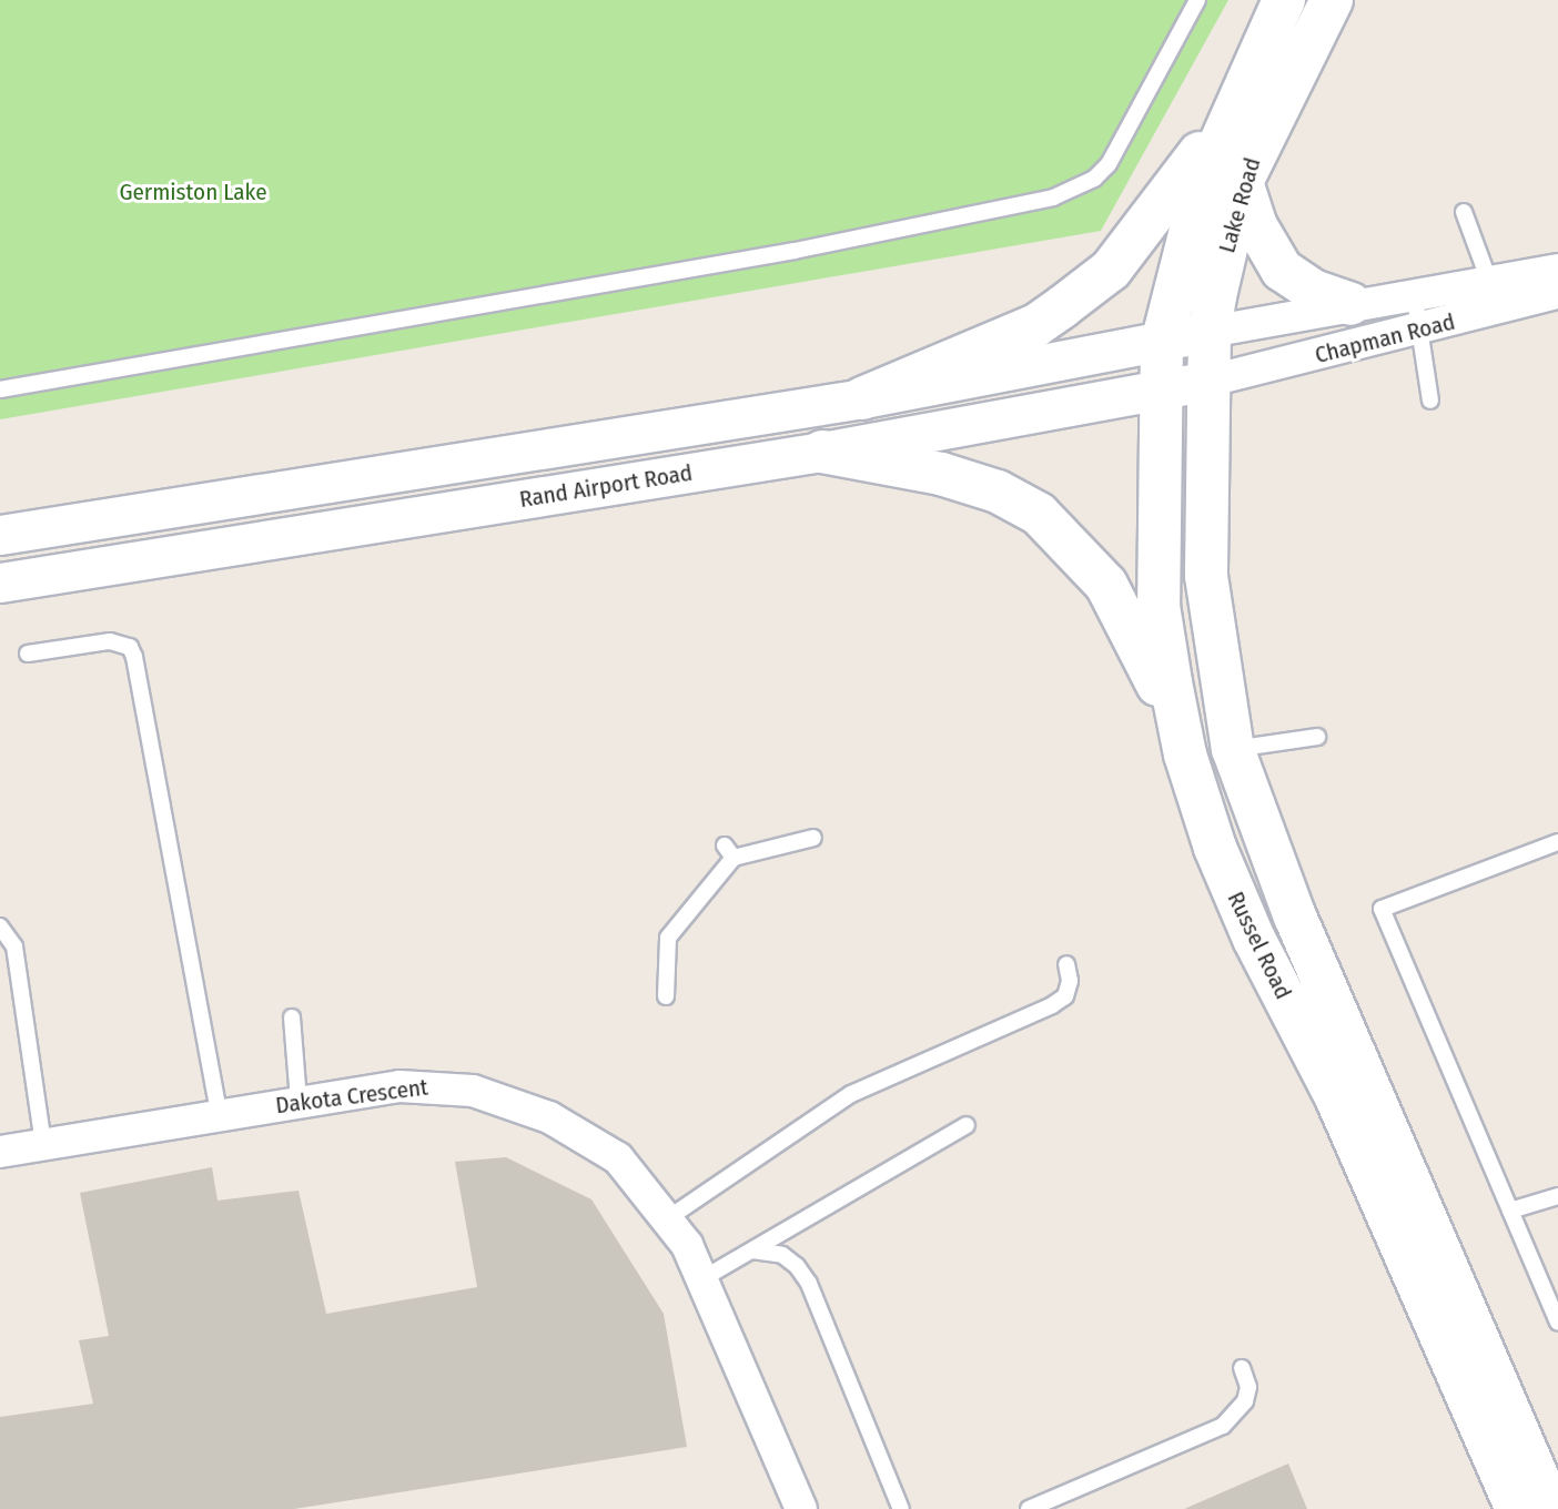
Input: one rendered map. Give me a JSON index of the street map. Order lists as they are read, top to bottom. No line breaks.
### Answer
{"streets":{"main road":["Lake Road","Russel Road"],"street":["Chapman Road","Rand Airport Road","Dakota Crescent"]},"crossings":[["Lake Road","Chapman Road"],["Lake Road","Rand Airport Road"],["Lake Road","Russel Road"],["Chapman Road","Rand Airport Road"],["Chapman Road","Russel Road"],["Rand Airport Road","Russel Road"]],"parks":["Germiston Lake"]}
